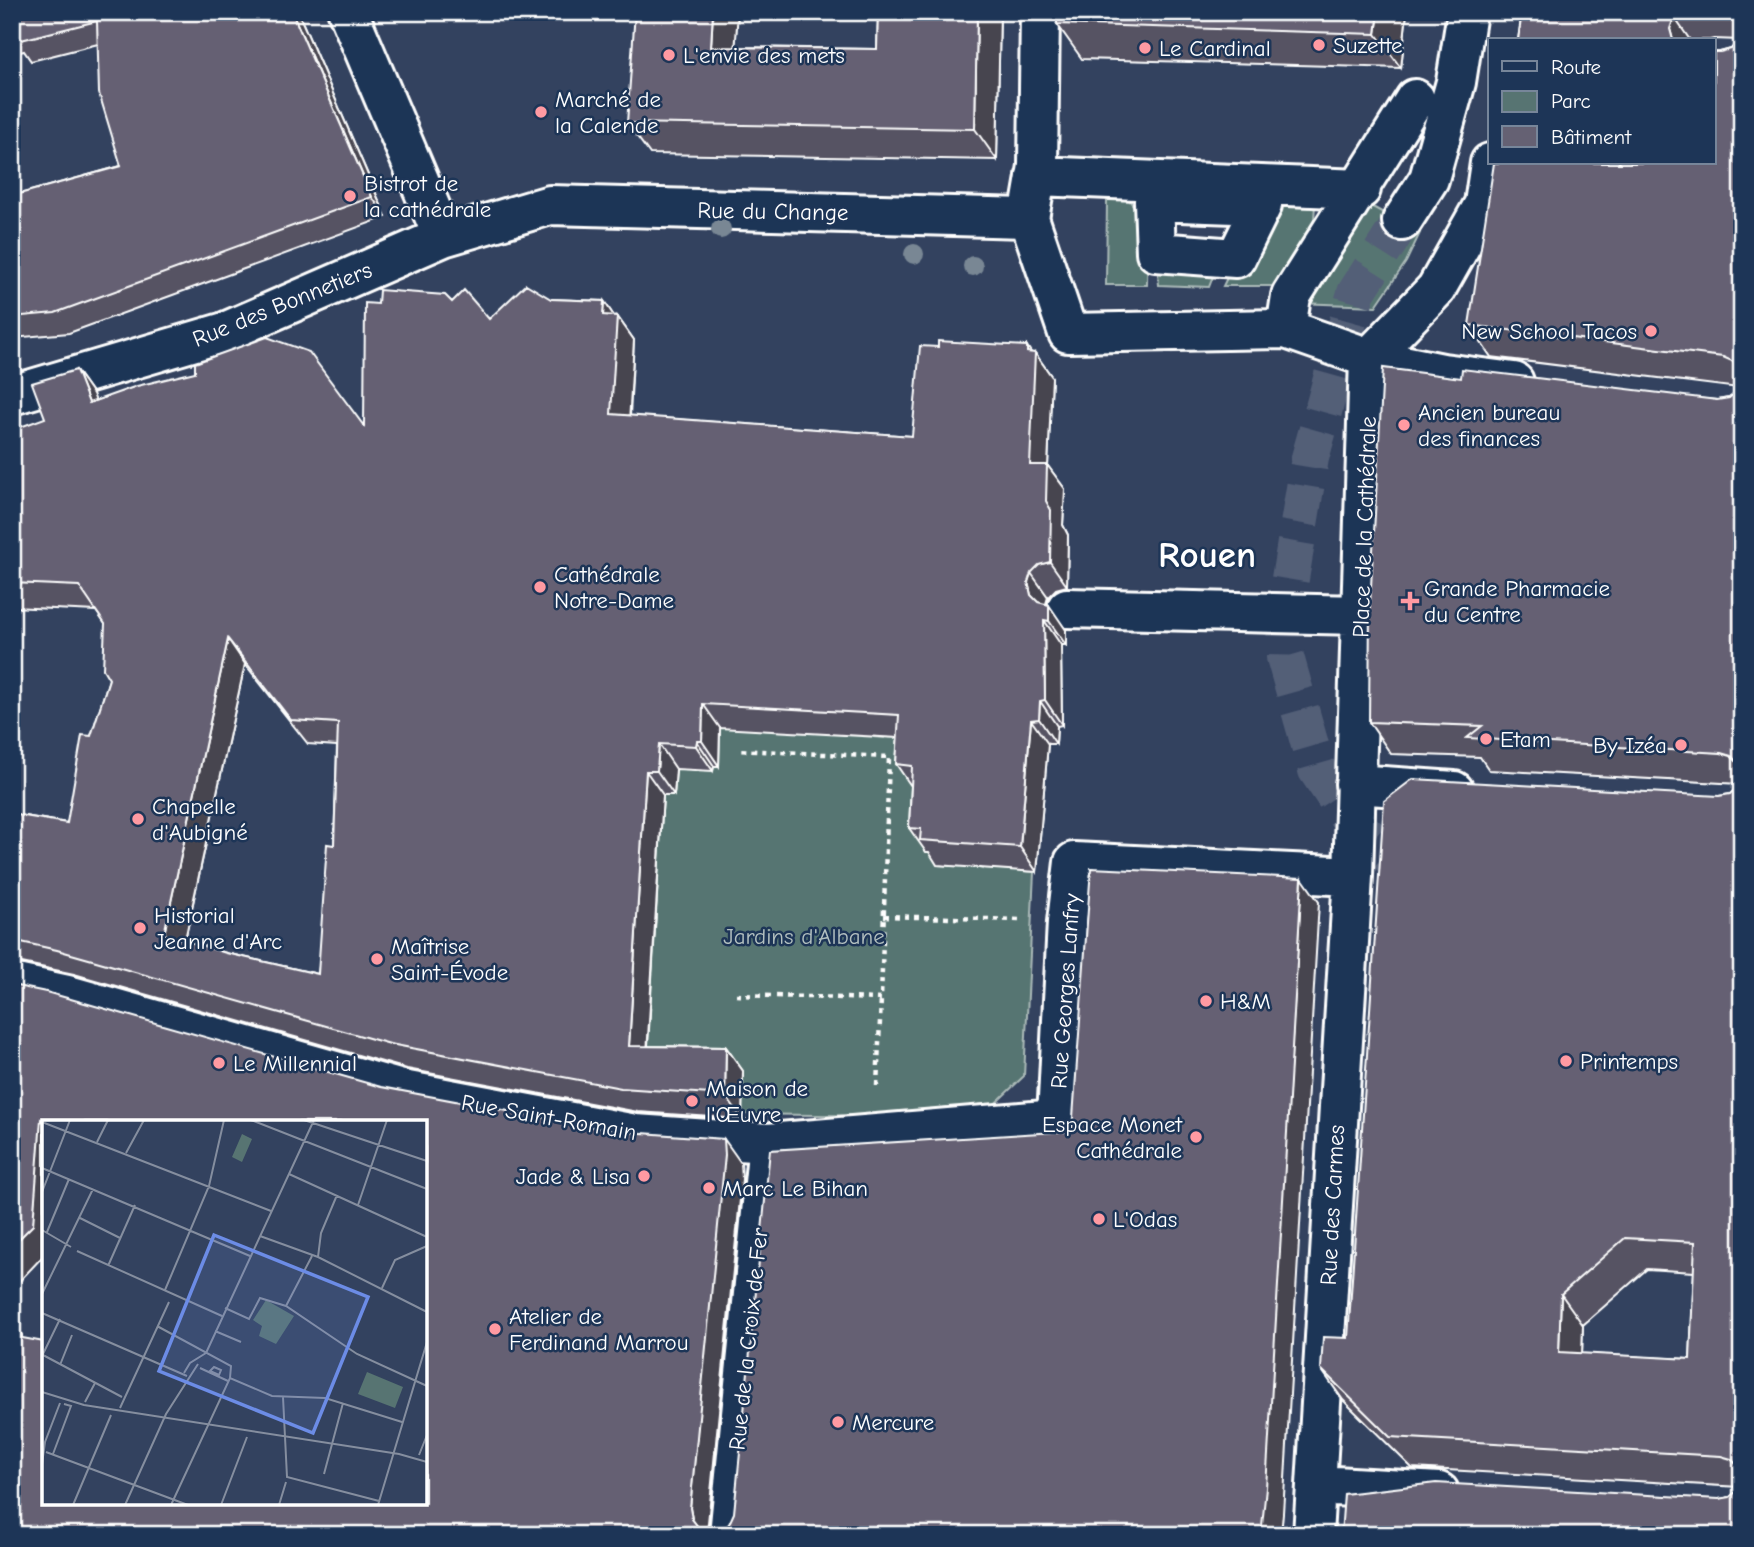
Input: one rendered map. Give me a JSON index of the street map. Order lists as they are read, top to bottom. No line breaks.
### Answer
{"streets":{"street":["Rue du Change","Rue des Bonnetiers","Place de la Cathédrale","Rue Georges Lanfry","Rue Saint-Romain","Rue des Carmes","Rue de la Croix de Fer"]},"crossings":[["Rue du Change","Rue des Bonnetiers"],["Place de la Cathédrale","Rue Georges Lanfry"],["Place de la Cathédrale","Rue des Carmes"],["Rue Georges Lanfry","Rue Saint-Romain"],["Rue Georges Lanfry","Rue des Carmes"],["Rue Saint-Romain","Rue de la Croix de Fer"]],"districts":["Rouen"],"parks":["Jardins d'Albane"],"places":{"other":["Suzette","Le Cardinal","L'envie des mets","Marché de la Calende","Bistrot de la cathédrale","New School Tacos","Ancien bureau des finances","Cathédrale Notre-Dame","Etam","By Izéa","Chapelle d'Aubigné","Historial Jeanne d'Arc","Maîtrise Saint-Évode","H&M","Printemps","Le Millennial","Maison de l'Œuvre","Espace Monet Cathédrale","Jade & Lisa","Marc Le Bihan","L'Odas","Atelier de Ferdinand Marrou","Mercure"],"health":["Grande Pharmacie du Centre"]},"legend":["Route","Parc","Bâtiment"]}
